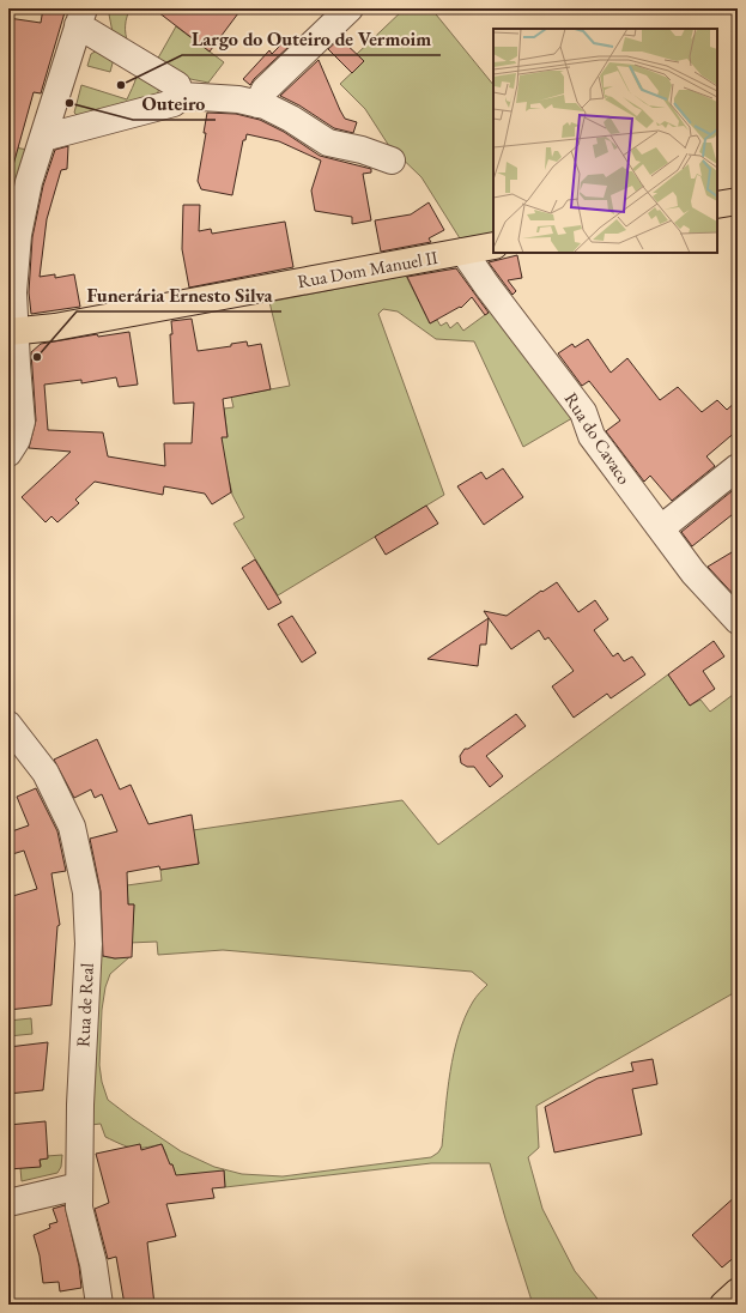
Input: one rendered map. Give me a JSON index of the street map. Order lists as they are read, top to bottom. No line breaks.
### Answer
{"streets":{"main road":["Rua Dom Manuel II"],"street":["Rua do Cavaco","Rua de Real"]},"crossings":[["Rua Dom Manuel II","Rua do Cavaco"]],"places":["Largo do Outeiro de Vermoim","Outeiro","Funerária Ernesto Silva"]}
